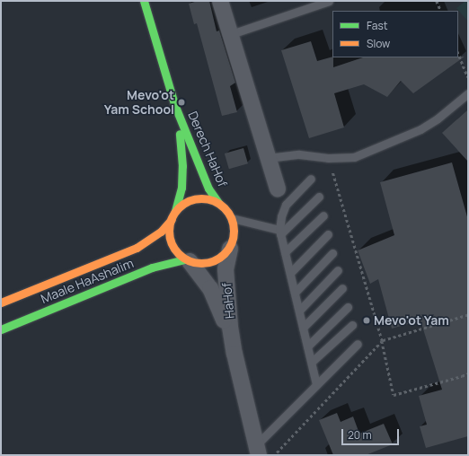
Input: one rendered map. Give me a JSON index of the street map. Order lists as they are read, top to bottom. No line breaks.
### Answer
{"streets":{"main road":["Derech HaHof","Maale HaAshalim"],"street":["HaHof"]},"crossings":[["Derech HaHof","Maale HaAshalim"],["Derech HaHof","HaHof"],["Maale HaAshalim","HaHof"]],"places":["Mevo'ot Yam School","Mevo'ot Yam"],"legend":["Fast","Slow"],"scale_bar":"20 m"}
